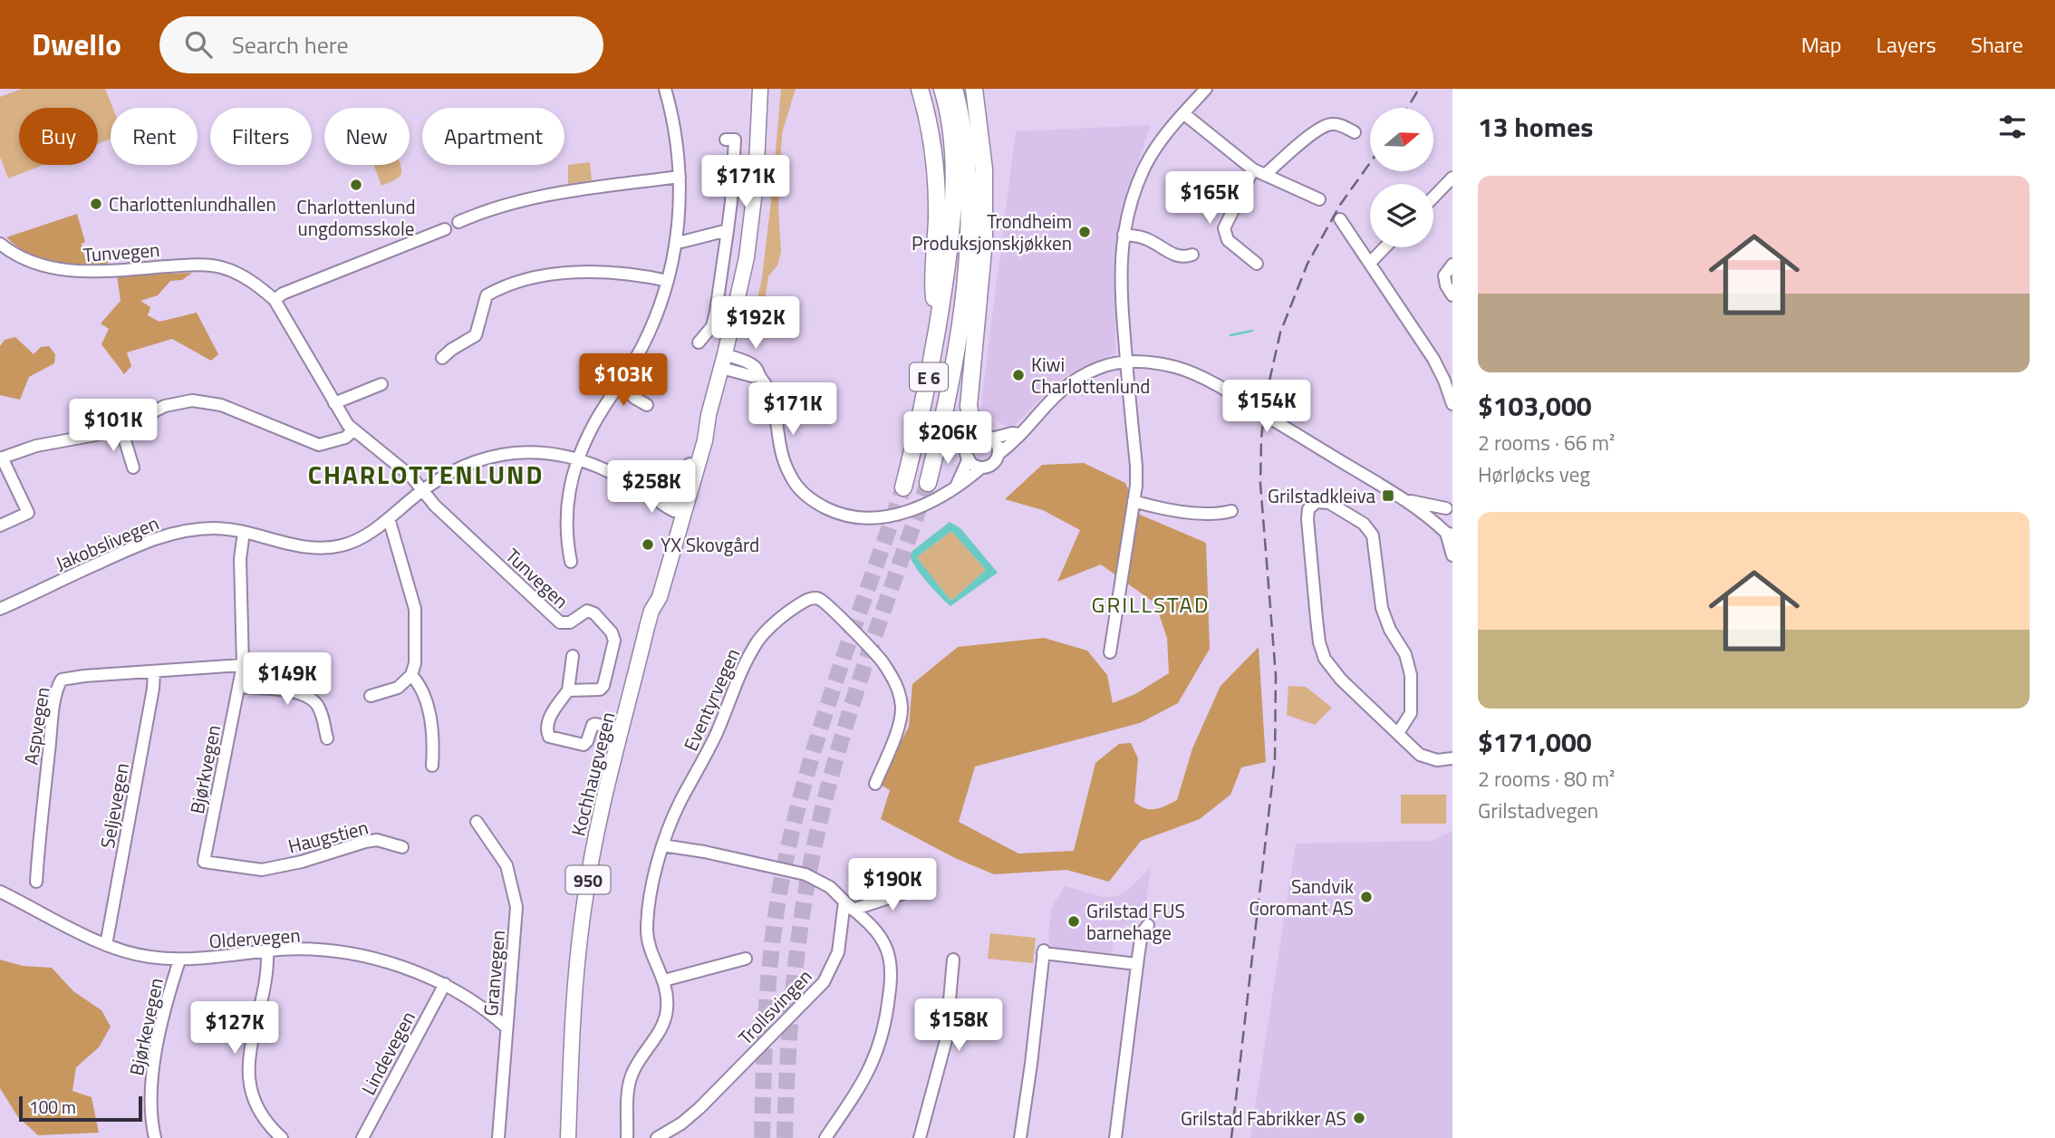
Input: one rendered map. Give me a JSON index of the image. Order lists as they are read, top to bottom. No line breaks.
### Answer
{"streets":{"highway":["E 6"],"main road":["Kochhaugvegen","950"],"street":["Tunvegen","Jakobslivegen","Eventyrvegen","Aspvegen","Bjørkvegen","Seljevegen","Haugstien","Oldervegen","Granvegen","Trollsvingen","Bjørkevegen","Lindevegen"]},"crossings":[["Tunvegen","Jakobslivegen"],["Jakobslivegen","Bjørkvegen"],["Jakobslivegen","Kochhaugvegen"],["Aspvegen","Bjørkvegen"],["Aspvegen","Seljevegen"],["Bjørkvegen","Haugstien"],["Seljevegen","Oldervegen"],["Oldervegen","Granvegen"],["Oldervegen","Bjørkevegen"],["Oldervegen","Lindevegen"]],"districts":["CHARLOTTENLUND","GRILLSTAD"],"places":{"other":["Charlottenlund ungdomsskole","Charlottenlundhallen","Trondheim Produksjonskjøkken","Kiwi Charlottenlund","YX Skovgård","Sandvik Coromant AS","Grilstad FUS barnehage","Grilstad Fabrikker AS"],"transit":["Grilstadkleiva"]},"scale_bar":"100 m","north":"right","page":{"header":"Dwello","search":"Search here","nav":["Map","Layers","Share"],"heading":"13 homes","chip":["Buy","Rent","Filters","New","Apartment"],"price":["$171K","$165K","$192K","$103K","$154K","$171K","$101K","$206K","$258K","$149K","$190K","$158K","$127K"],"list":[{"name":"$103,000","note":"2 rooms · 66 m² · Hørløcks veg"},{"name":"$171,000","note":"2 rooms · 80 m² · Grilstadvegen"}],"scale":"100 m"}}
